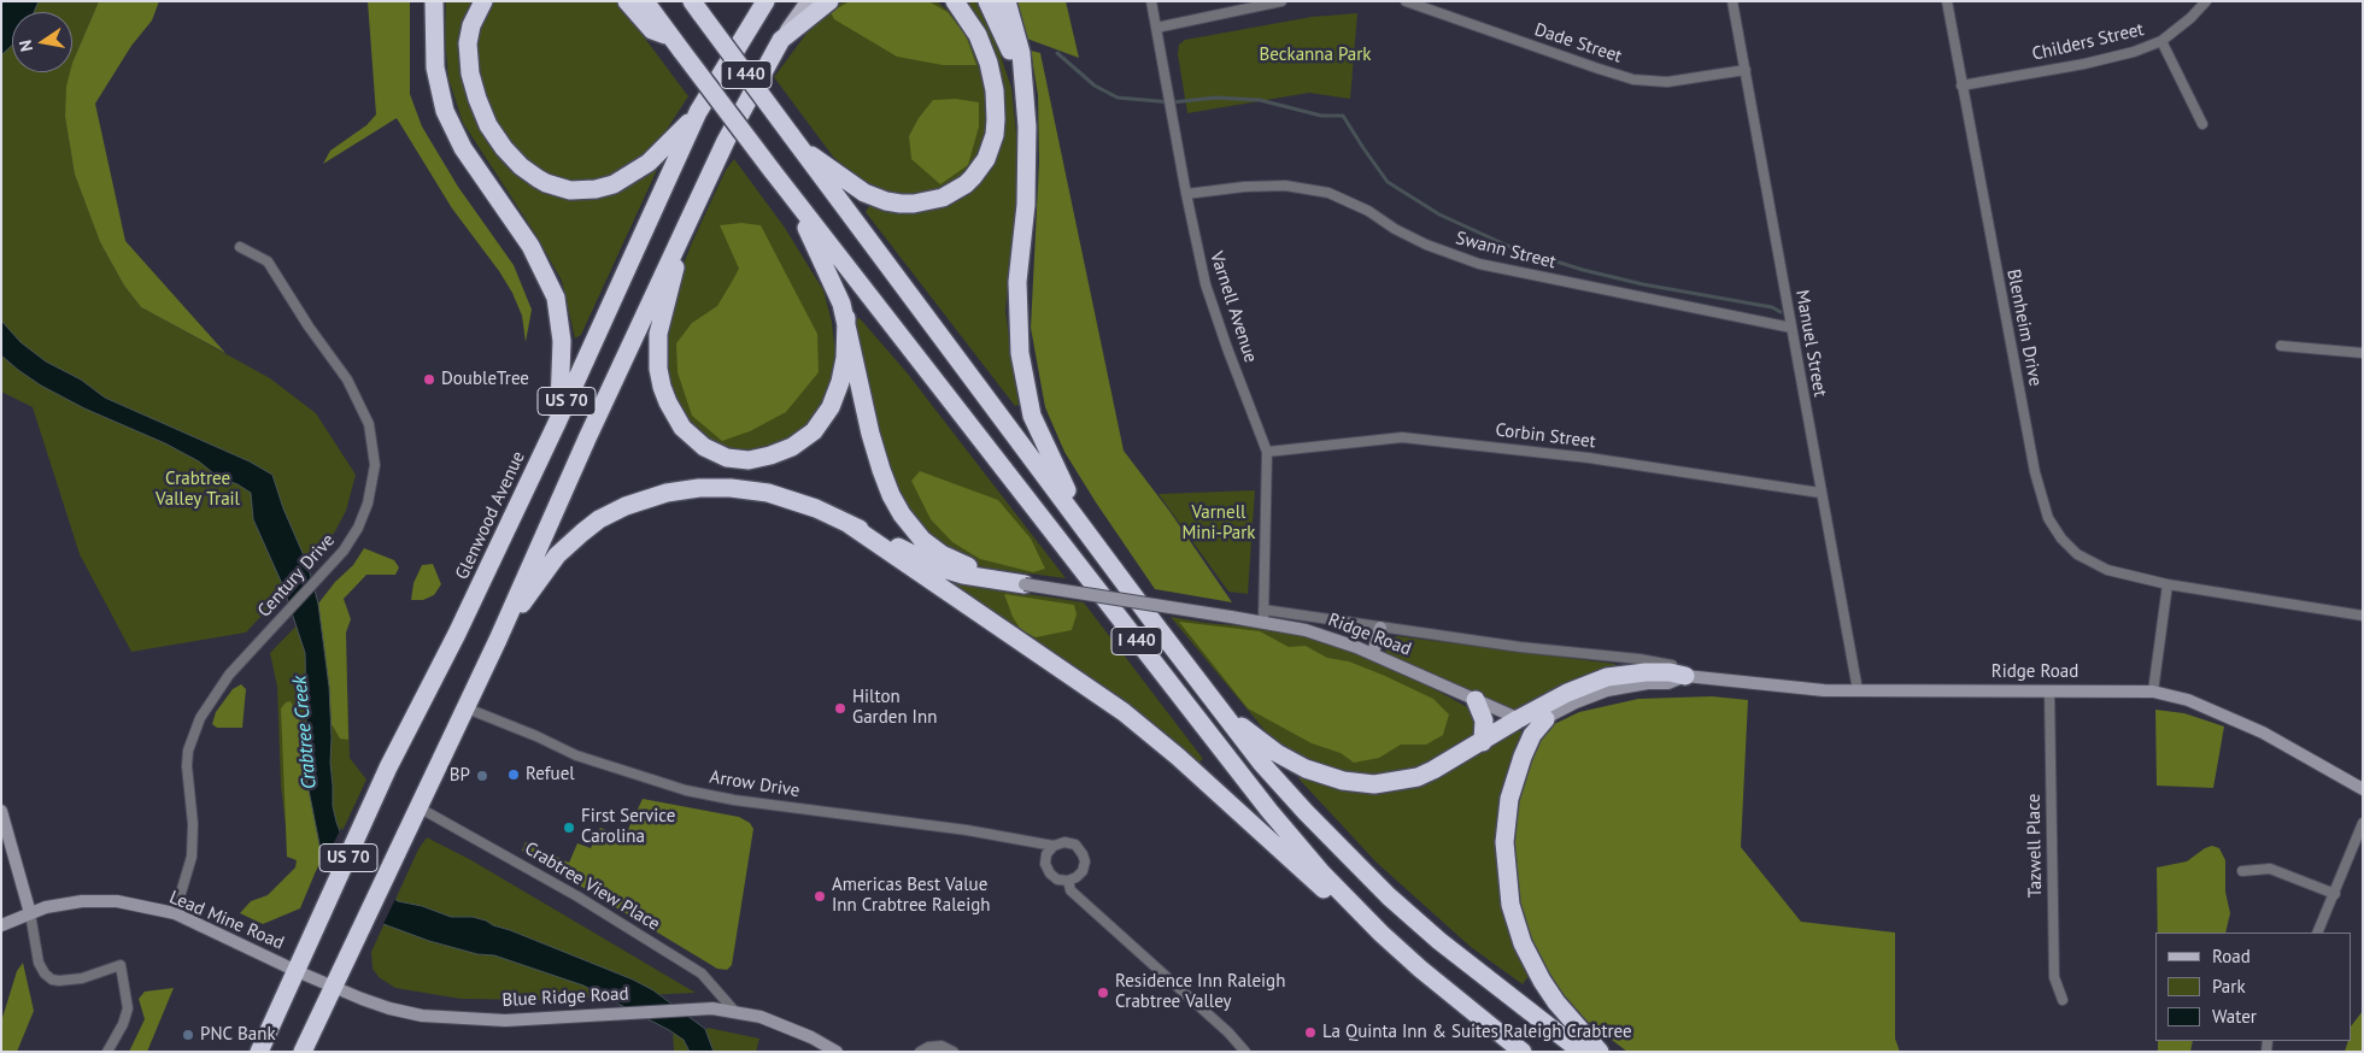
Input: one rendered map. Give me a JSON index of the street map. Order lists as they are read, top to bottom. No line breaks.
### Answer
{"streets":{"highway":["I 440","US 70","Glenwood Avenue"],"street":["Childers Street","Dade Street","Swann Street","Varnell Avenue","Blenheim Drive","Manuel Street","Corbin Street","Century Drive","Ridge Road","Arrow Drive","Tazwell Place","Crabtree View Place","Lead Mine Road","Blue Ridge Road"]},"crossings":[["Childers Street","Blenheim Drive"],["Dade Street","Manuel Street"],["Swann Street","Varnell Avenue"],["Swann Street","Manuel Street"],["Varnell Avenue","Corbin Street"],["Varnell Avenue","Ridge Road"],["Manuel Street","Corbin Street"],["Manuel Street","Ridge Road"],["US 70","Arrow Drive"],["US 70","Crabtree View Place"],["US 70","Blue Ridge Road"],["Glenwood Avenue","Lead Mine Road"],["Glenwood Avenue","Blue Ridge Road"],["Century Drive","Lead Mine Road"],["Ridge Road","Tazwell Place"],["Crabtree View Place","Blue Ridge Road"],["Lead Mine Road","Blue Ridge Road"]],"water":["Crabtree Creek"],"parks":["Beckanna Park","Crabtree Valley Trail","Varnell Mini-Park"],"places":["DoubleTree","Hilton Garden Inn","Refuel","BP","First Service Carolina","Americas Best Value Inn Crabtree Raleigh","Residence Inn Raleigh Crabtree Valley","La Quinta Inn & Suites Raleigh Crabtree","PNC Bank"],"legend":["Road","Park","Water"],"north":"left"}
